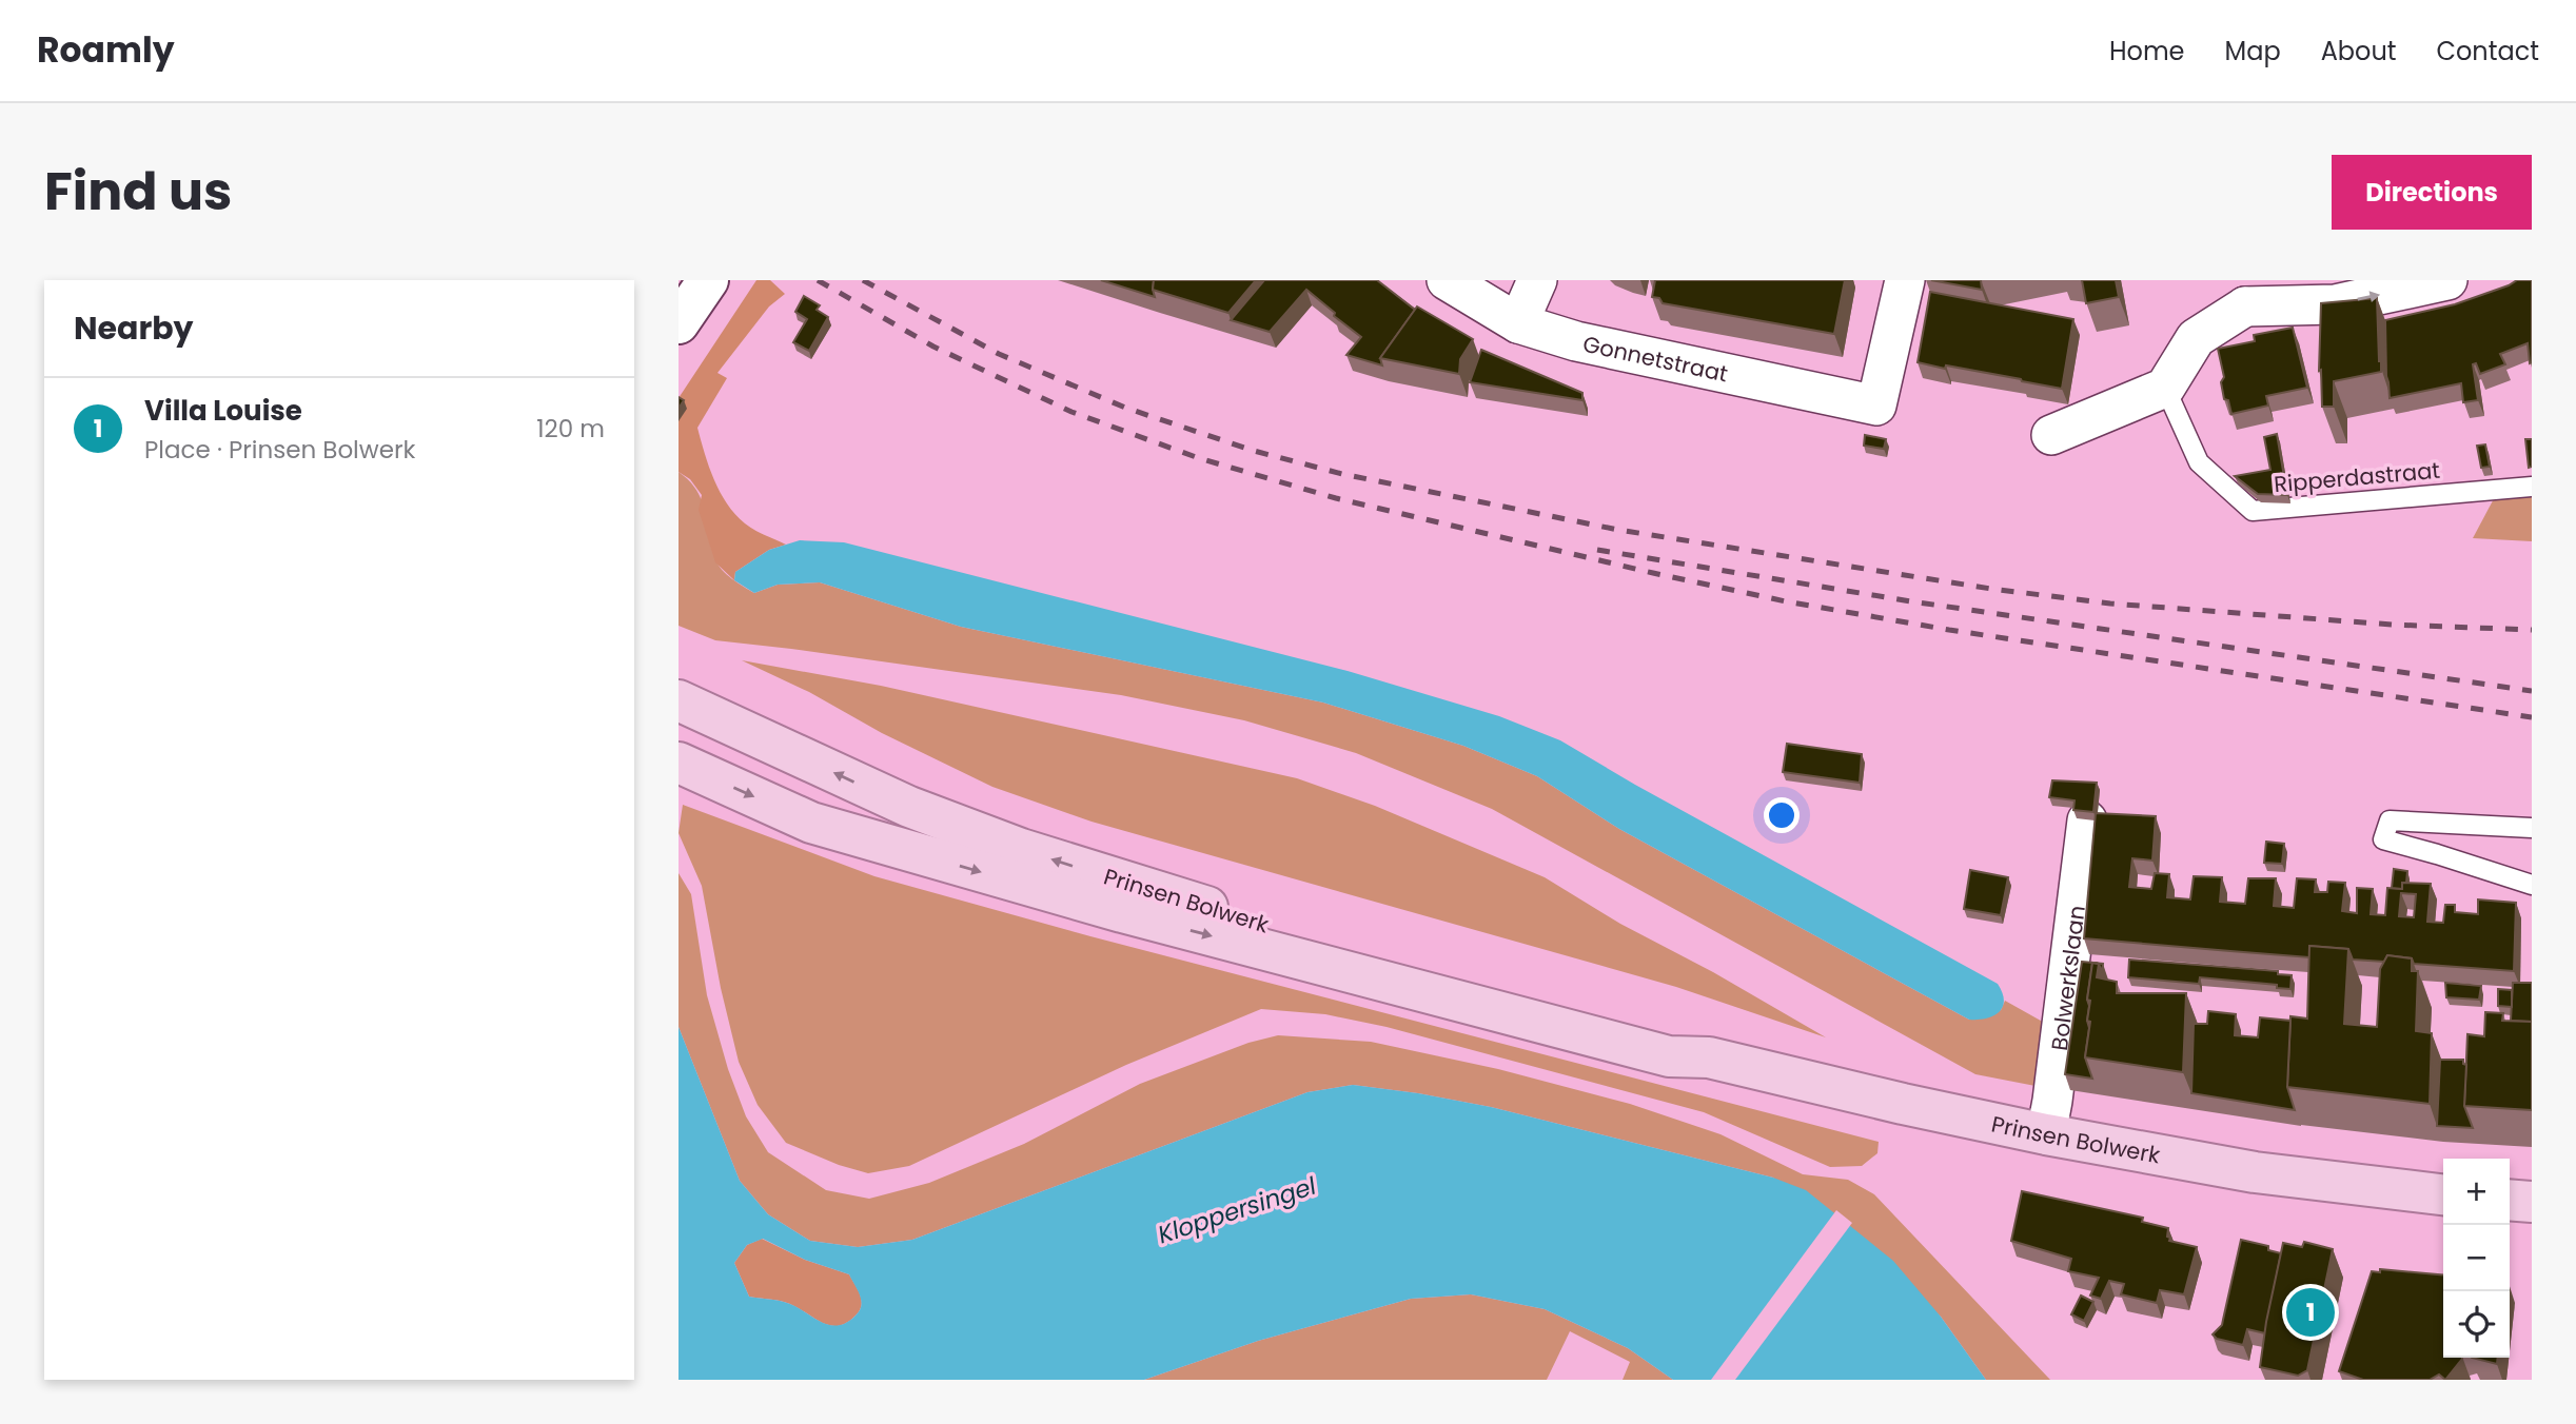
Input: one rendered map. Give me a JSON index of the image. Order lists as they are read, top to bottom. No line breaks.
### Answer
{"streets":{"main road":["Prinsen Bolwerk"],"street":["Gonnetstraat","Bolwerkslaan"],"lane":["Ripperdastraat"]},"crossings":[["Prinsen Bolwerk","Bolwerkslaan"]],"water":["Kloppersingel"],"page":{"header":"Roamly","nav":["Home","Map","About","Contact"],"title":"Find us","buttons":"Directions","heading":"Nearby","list":[{"mark":"1","name":"Villa Louise","note":"Place · Prinsen Bolwerk","value":"120 m"}],"map_buttons":["+","−"],"pins":"1"}}
